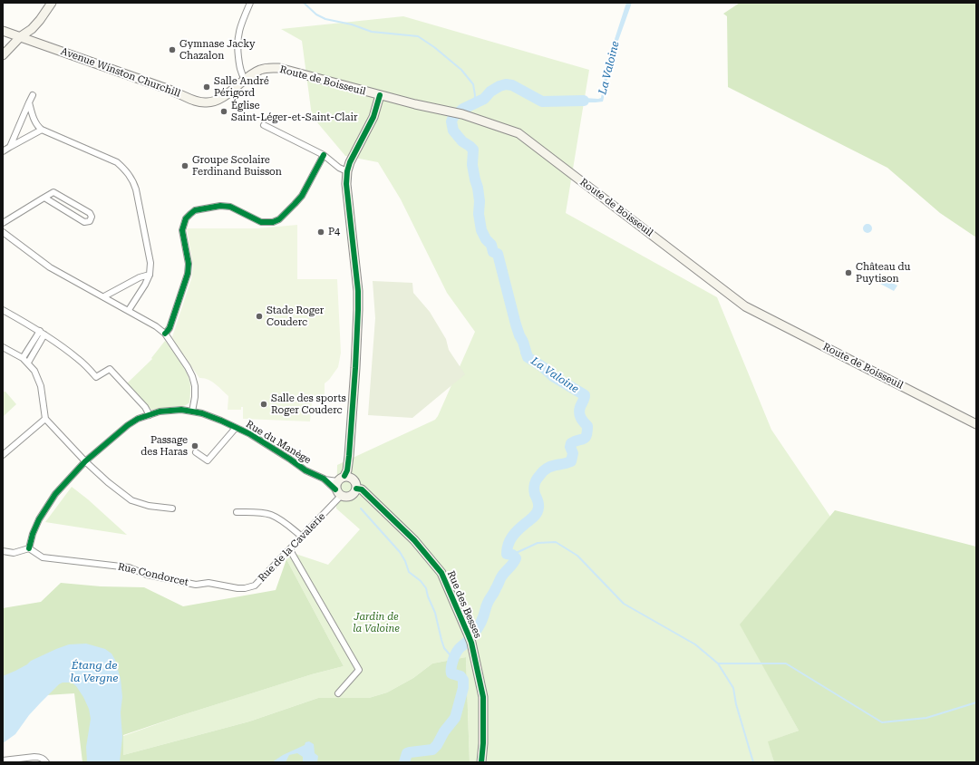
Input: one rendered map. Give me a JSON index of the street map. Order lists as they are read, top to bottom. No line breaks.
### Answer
{"streets":{"main road":["Avenue Winston Churchill","Route de Boisseuil","Rue des Besses"],"street":["Rue du Manège","Rue de la Cavalerie","Rue Condorcet"]},"crossings":[["Avenue Winston Churchill","Route de Boisseuil"],["Rue du Manège","Rue de la Cavalerie"],["Rue du Manège","Rue Condorcet"],["Rue du Manège","Rue des Besses"],["Rue de la Cavalerie","Rue Condorcet"],["Rue de la Cavalerie","Rue des Besses"]],"water":["La Valoine","Étang de la Vergne"],"parks":["Jardin de la Valoine"],"places":["Gymnase Jacky Chazalon","Salle André Périgord","Église Saint-Léger-et-Saint-Clair","Groupe Scolaire Ferdinand Buisson","P4","Château du Puytison","Stade Roger Couderc","Salle des sports Roger Couderc","Passage des Haras"]}
